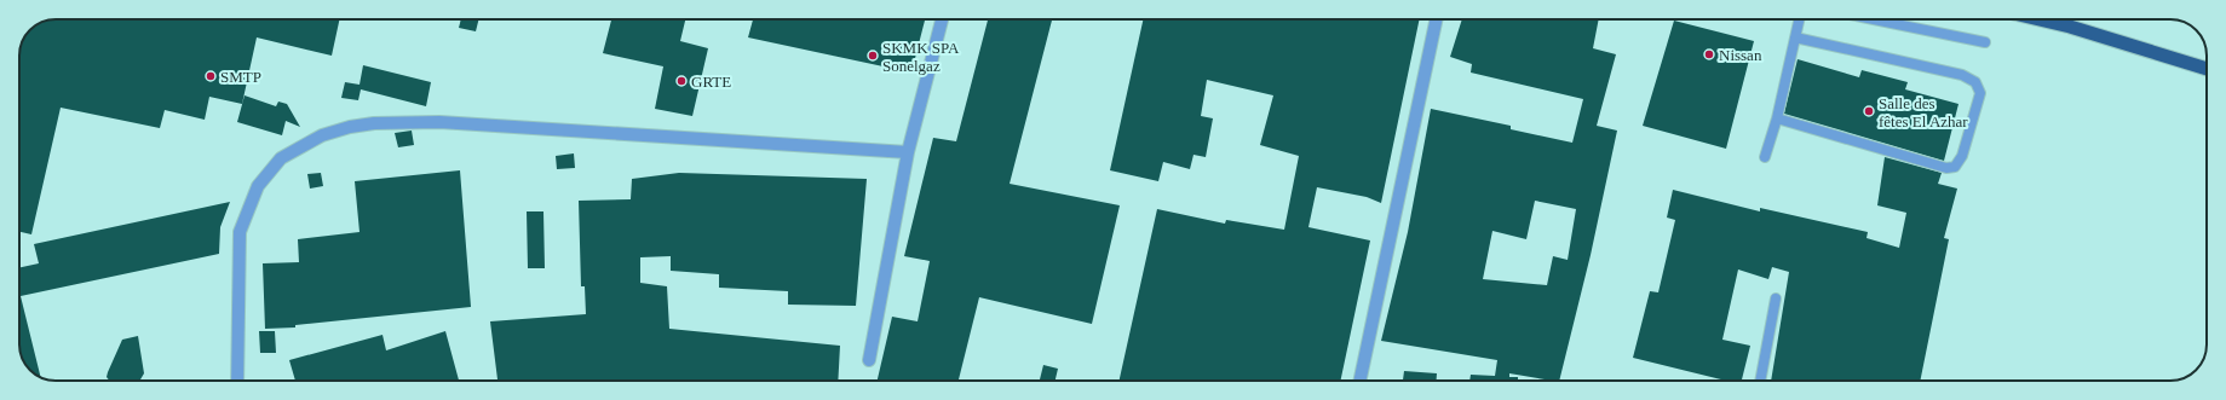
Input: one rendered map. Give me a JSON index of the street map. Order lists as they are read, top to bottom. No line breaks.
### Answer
{"places":["Nissan","SKMK SPA Sonelgaz","SMTP","GRTE","Salle des fêtes El Azhar"]}
